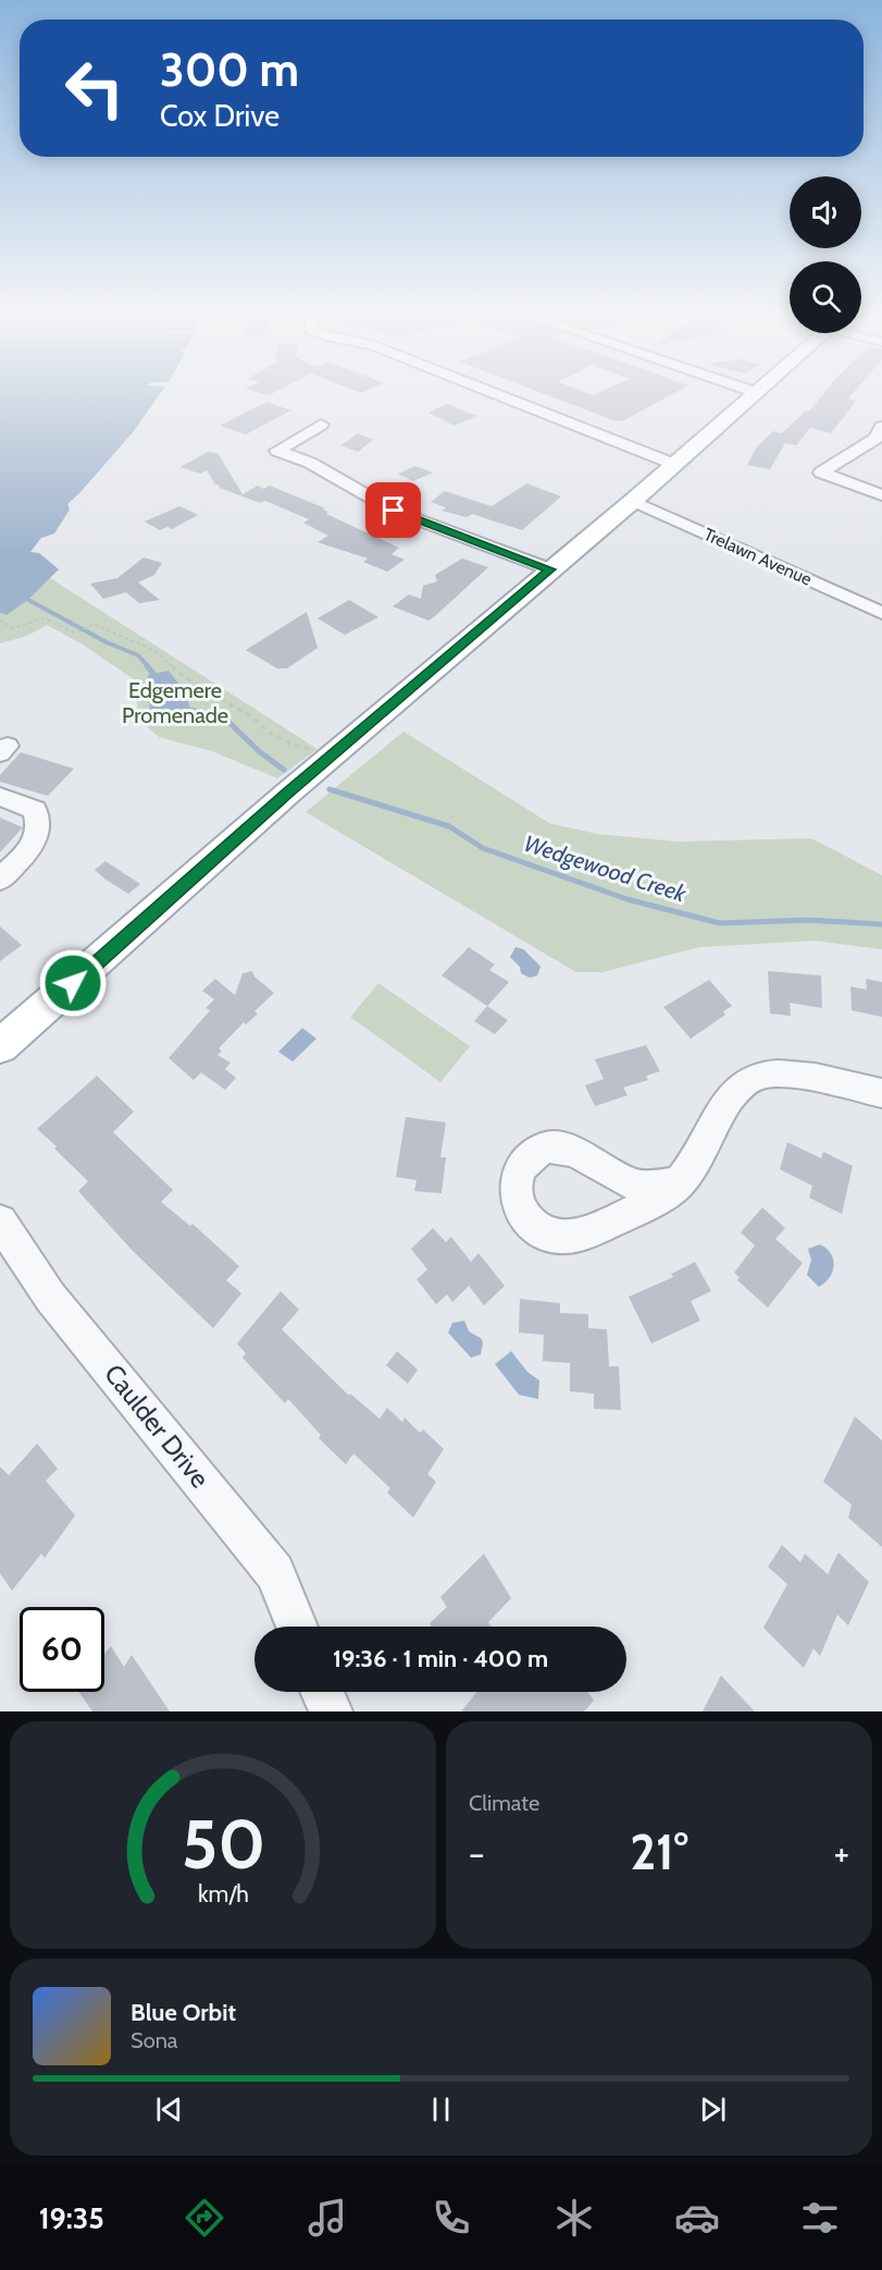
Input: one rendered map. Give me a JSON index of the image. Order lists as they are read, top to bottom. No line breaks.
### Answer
{"streets":{"street":["Trelawn Avenue","Caulder Drive"]},"water":["Wedgewood Creek"],"parks":["Edgemere Promenade"],"page":{"turn":["300 m","Cox Drive"],"limit":"60","trip":"19:36 · 1 min · 400 m","tile":"Climate","heat":["−","21°","+"],"song":["Blue Orbit","Sona"],"tabs":"19:35","gauge":["50","km/h"]}}
